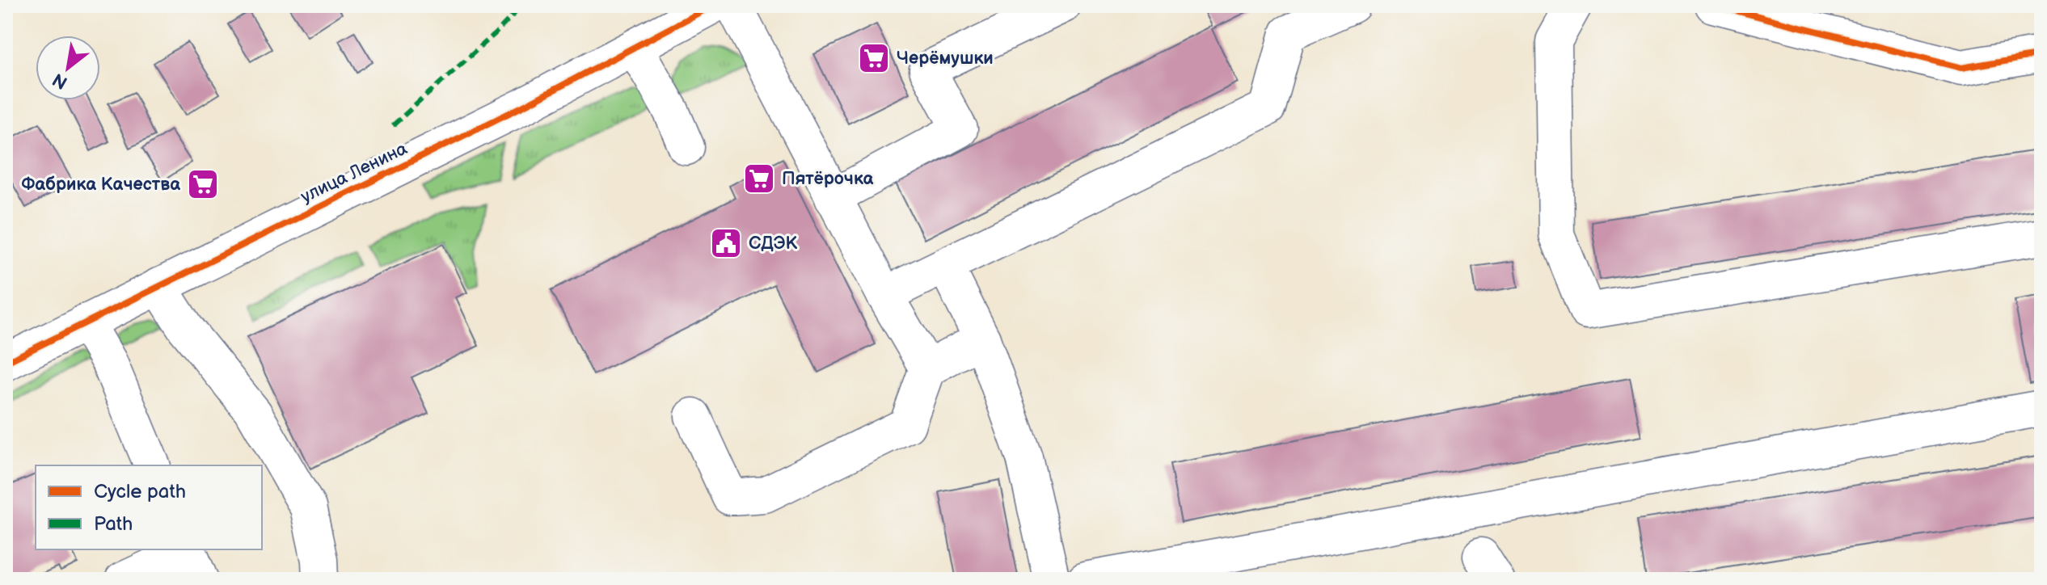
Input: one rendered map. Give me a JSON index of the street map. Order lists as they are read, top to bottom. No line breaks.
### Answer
{"streets":{"street":["улица Ленина"]},"places":{"supermarket":["Черёмушки","Пятёрочка","Фабрика Качества"],"public building":["СДЭК"]},"legend":["Cycle path","Path"],"north":"bottom left"}
